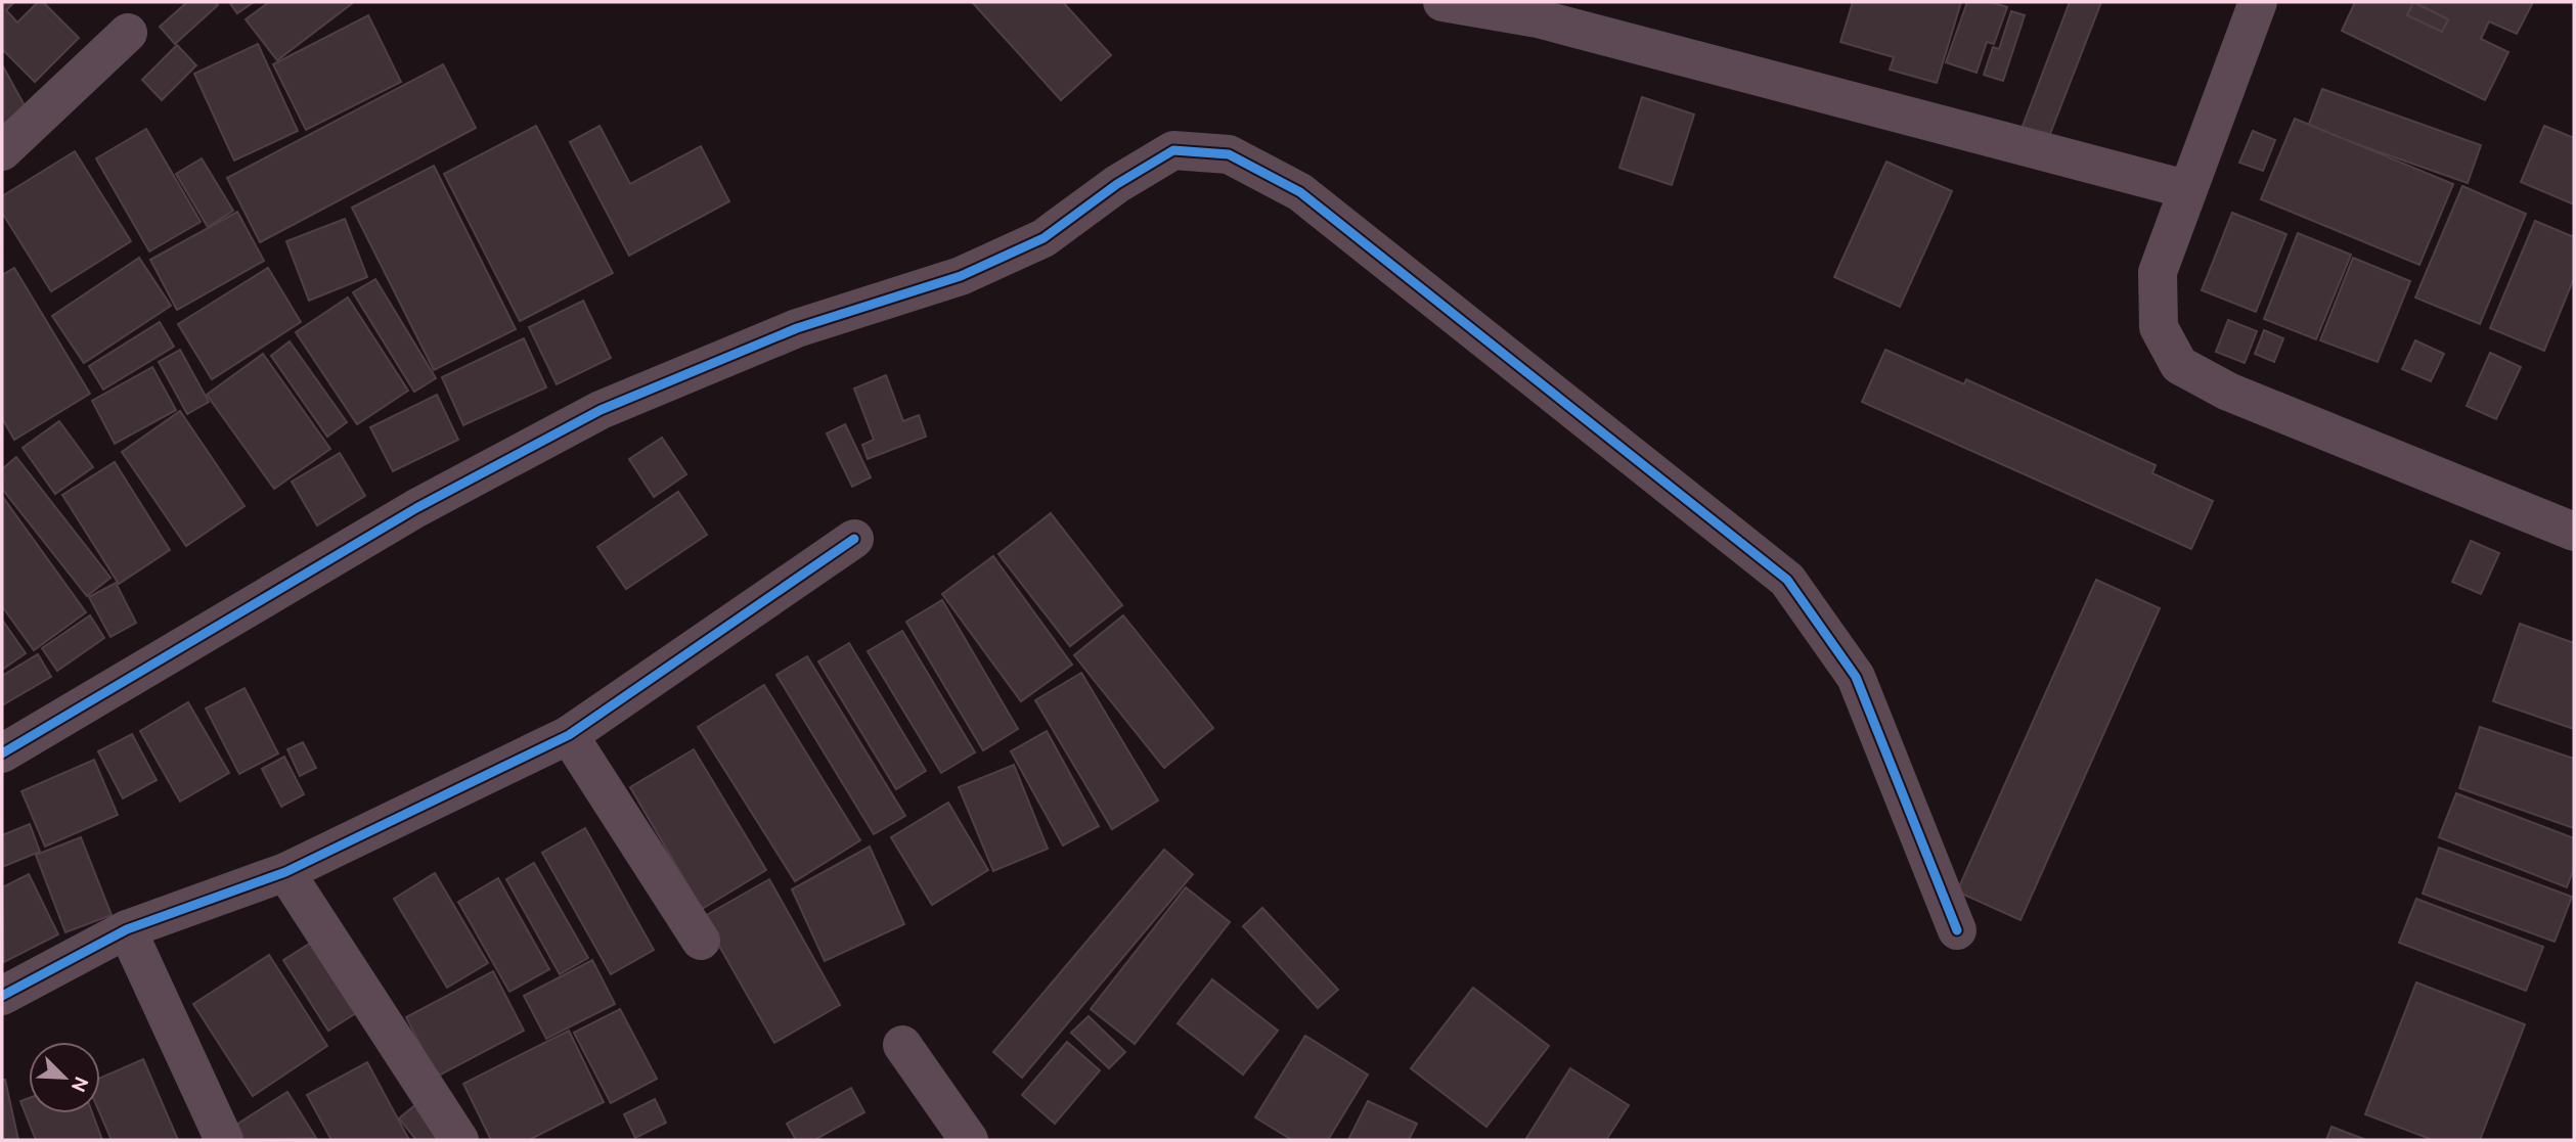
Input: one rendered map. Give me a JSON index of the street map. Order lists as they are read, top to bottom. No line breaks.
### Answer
{"north":"bottom right"}
